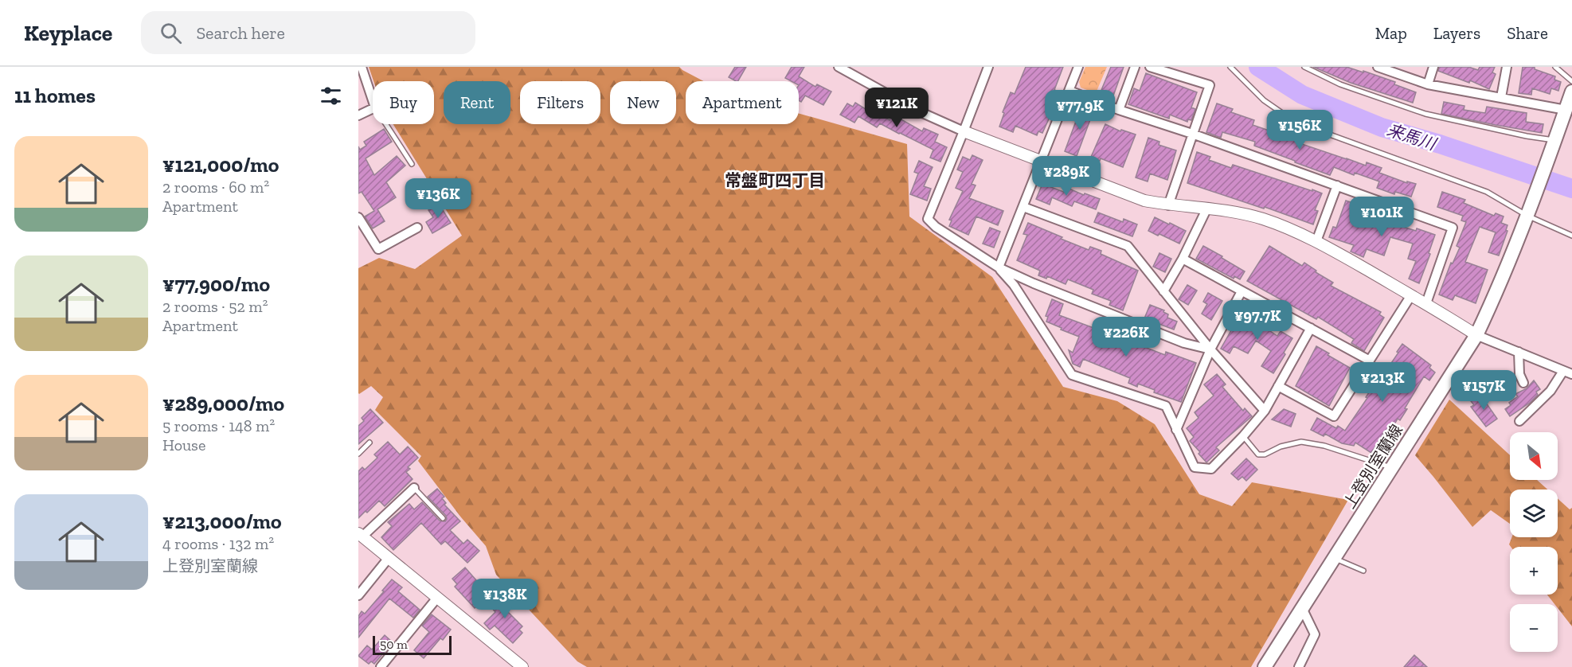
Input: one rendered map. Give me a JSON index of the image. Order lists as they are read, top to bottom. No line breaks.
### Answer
{"streets":{"main road":["上登別室蘭線"]},"districts":["常盤町四丁目"],"water":["来馬川"],"scale_bar":"50 m","north":"bottom right","page":{"header":"Keyplace","search":"Search here","nav":["Map","Layers","Share"],"heading":"11 homes","chip":["Buy","Rent","Filters","New","Apartment"],"price":["¥121K","¥77.9K","¥156K","¥289K","¥136K","¥101K","¥97.7K","¥226K","¥213K","¥157K","¥138K"],"list":[{"name":"¥121,000/mo","note":"2 rooms · 60 m² · Apartment"},{"name":"¥77,900/mo","note":"2 rooms · 52 m² · Apartment"},{"name":"¥289,000/mo","note":"5 rooms · 148 m² · House"},{"name":"¥213,000/mo","note":"4 rooms · 132 m² · 上登別室蘭線"}],"map_buttons":["+","−"],"scale":"50 m"}}
